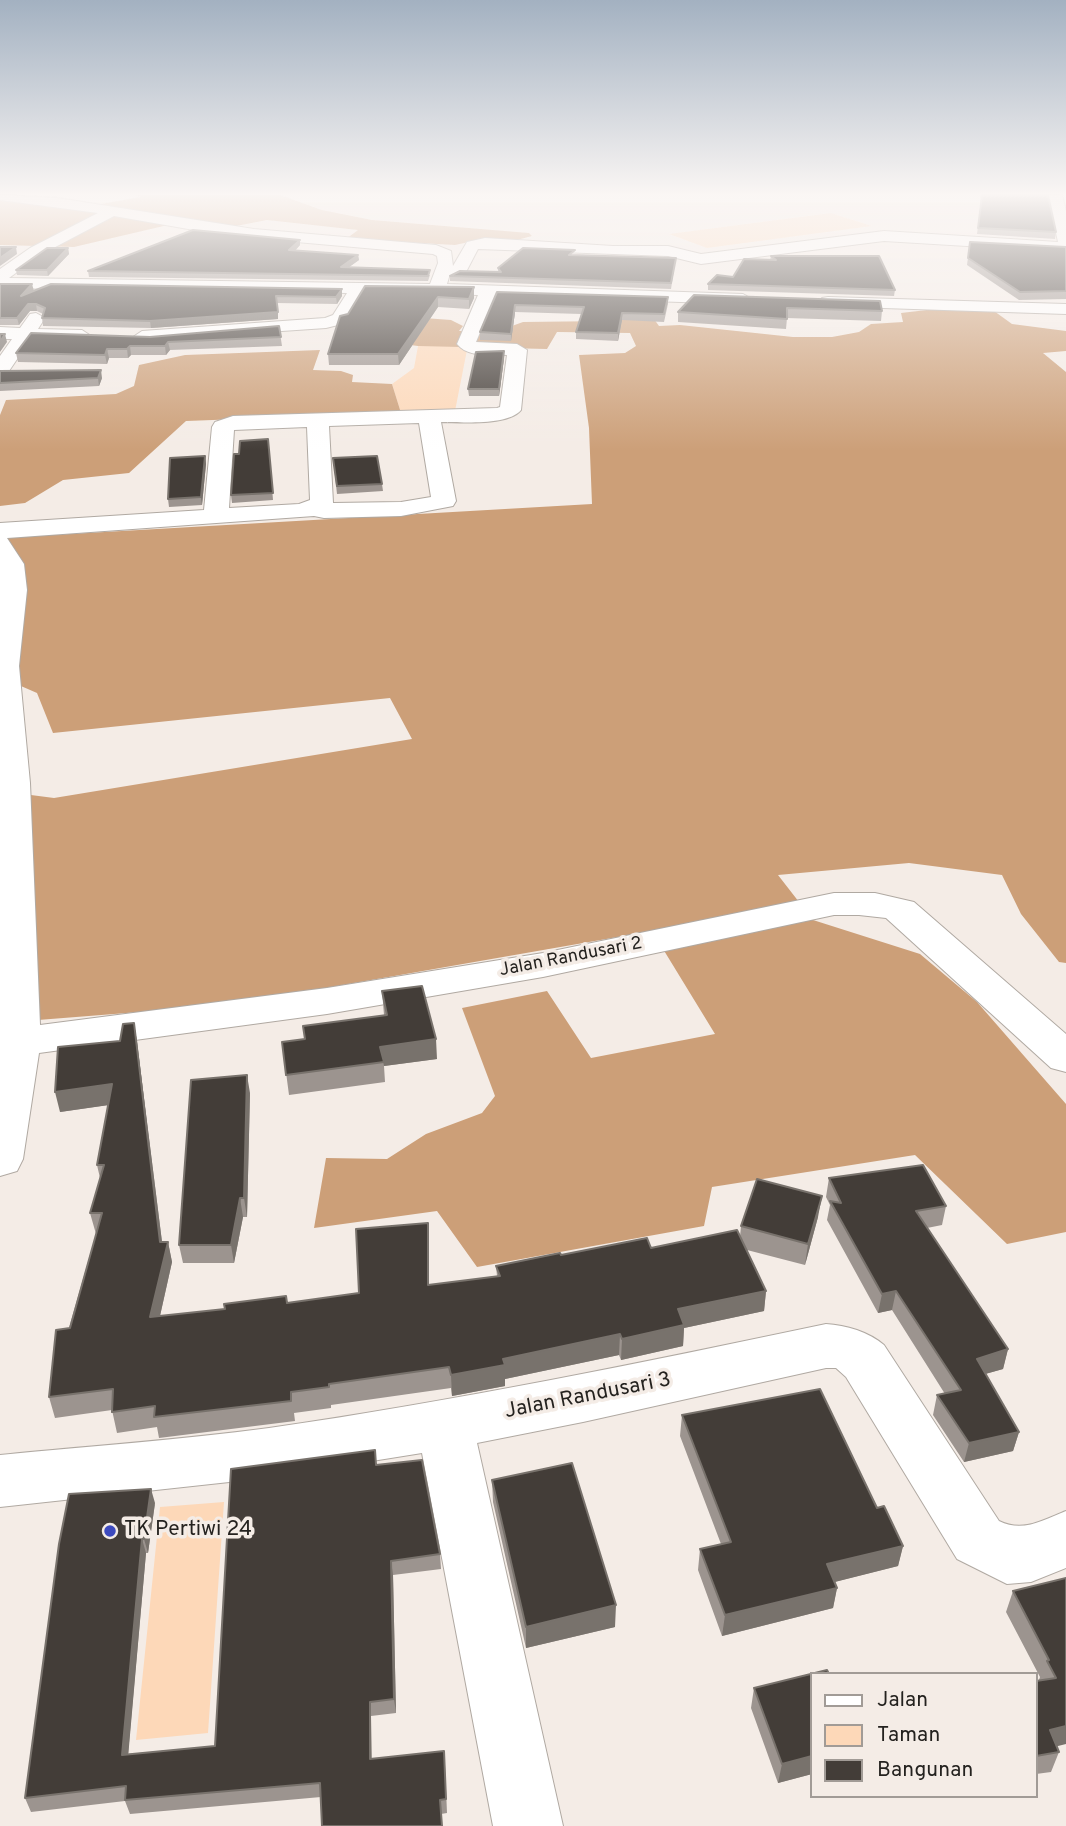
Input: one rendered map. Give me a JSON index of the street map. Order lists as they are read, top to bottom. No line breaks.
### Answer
{"streets":{"street":["Jalan Randusari 2","Jalan Randusari 3"]},"places":["TK Pertiwi 24"],"legend":["Jalan","Taman","Bangunan"]}
